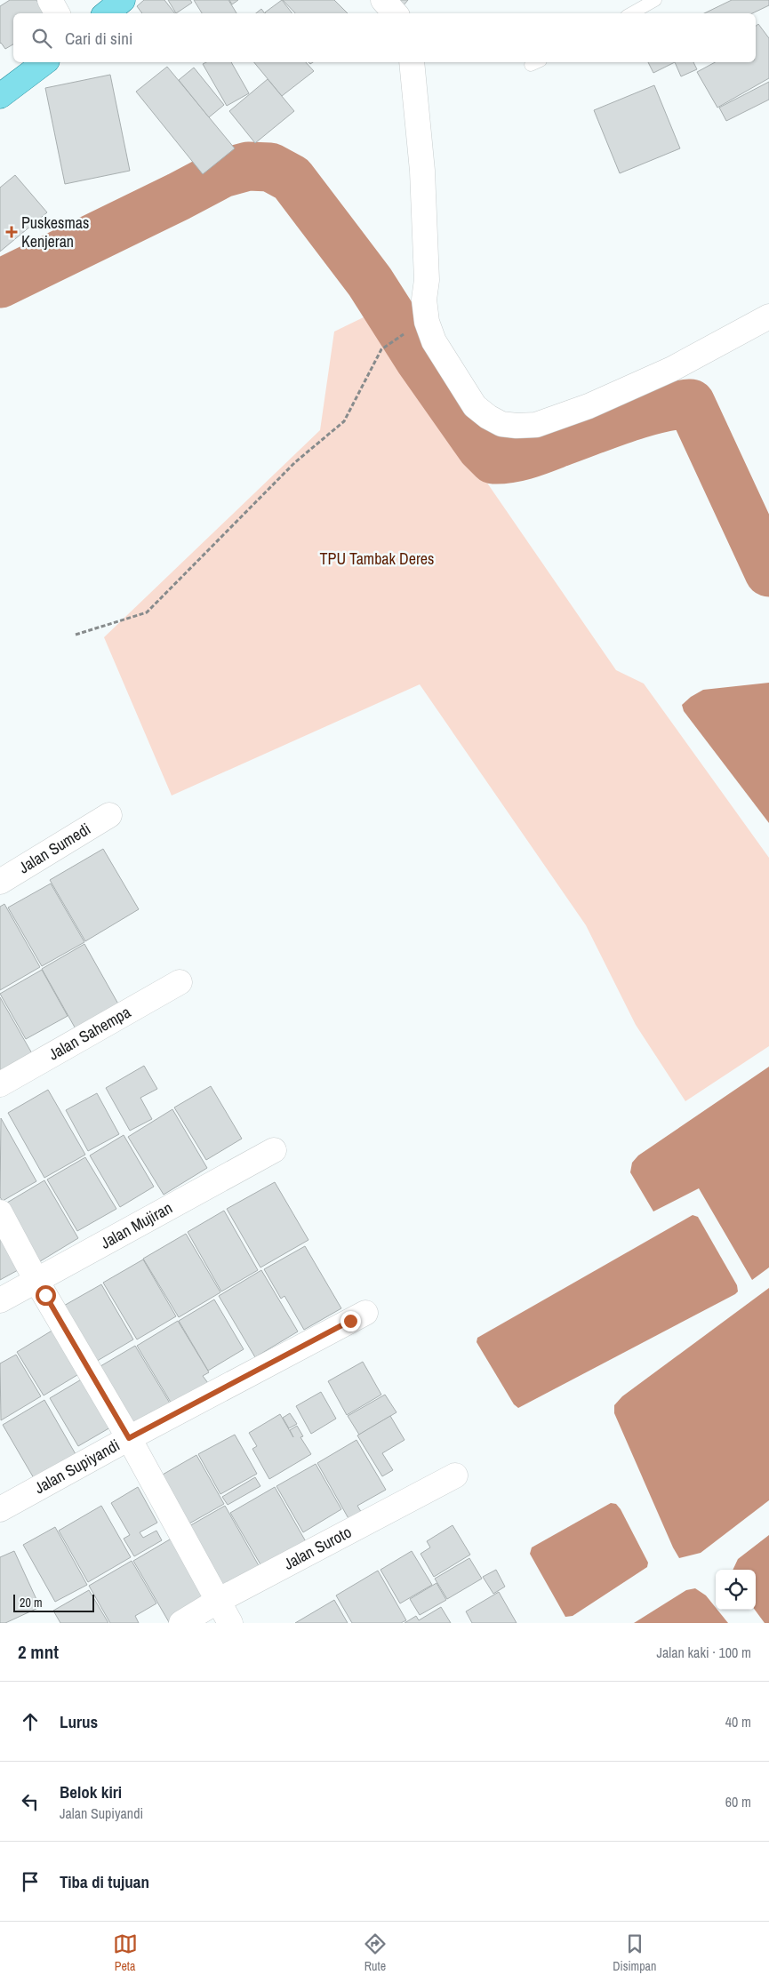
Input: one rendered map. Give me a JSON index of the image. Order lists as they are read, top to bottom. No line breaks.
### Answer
{"streets":{"street":["Jalan Sumedi","Jalan Sahempa","Jalan Mujiran","Jalan Supiyandi","Jalan Suroto"]},"parks":["TPU Tambak Deres"],"places":{"health":["Puskesmas Kenjeran"]},"scale_bar":"20 m","page":{"search":"Cari di sini","scale":"20 m","heading":["2 mnt","Jalan kaki · 100 m"],"list":[["Lurus","40 m"],["Belok kiri","Jalan Supiyandi","60 m"],"Tiba di tujuan"],"nav":["Peta","Rute","Disimpan"]}}
